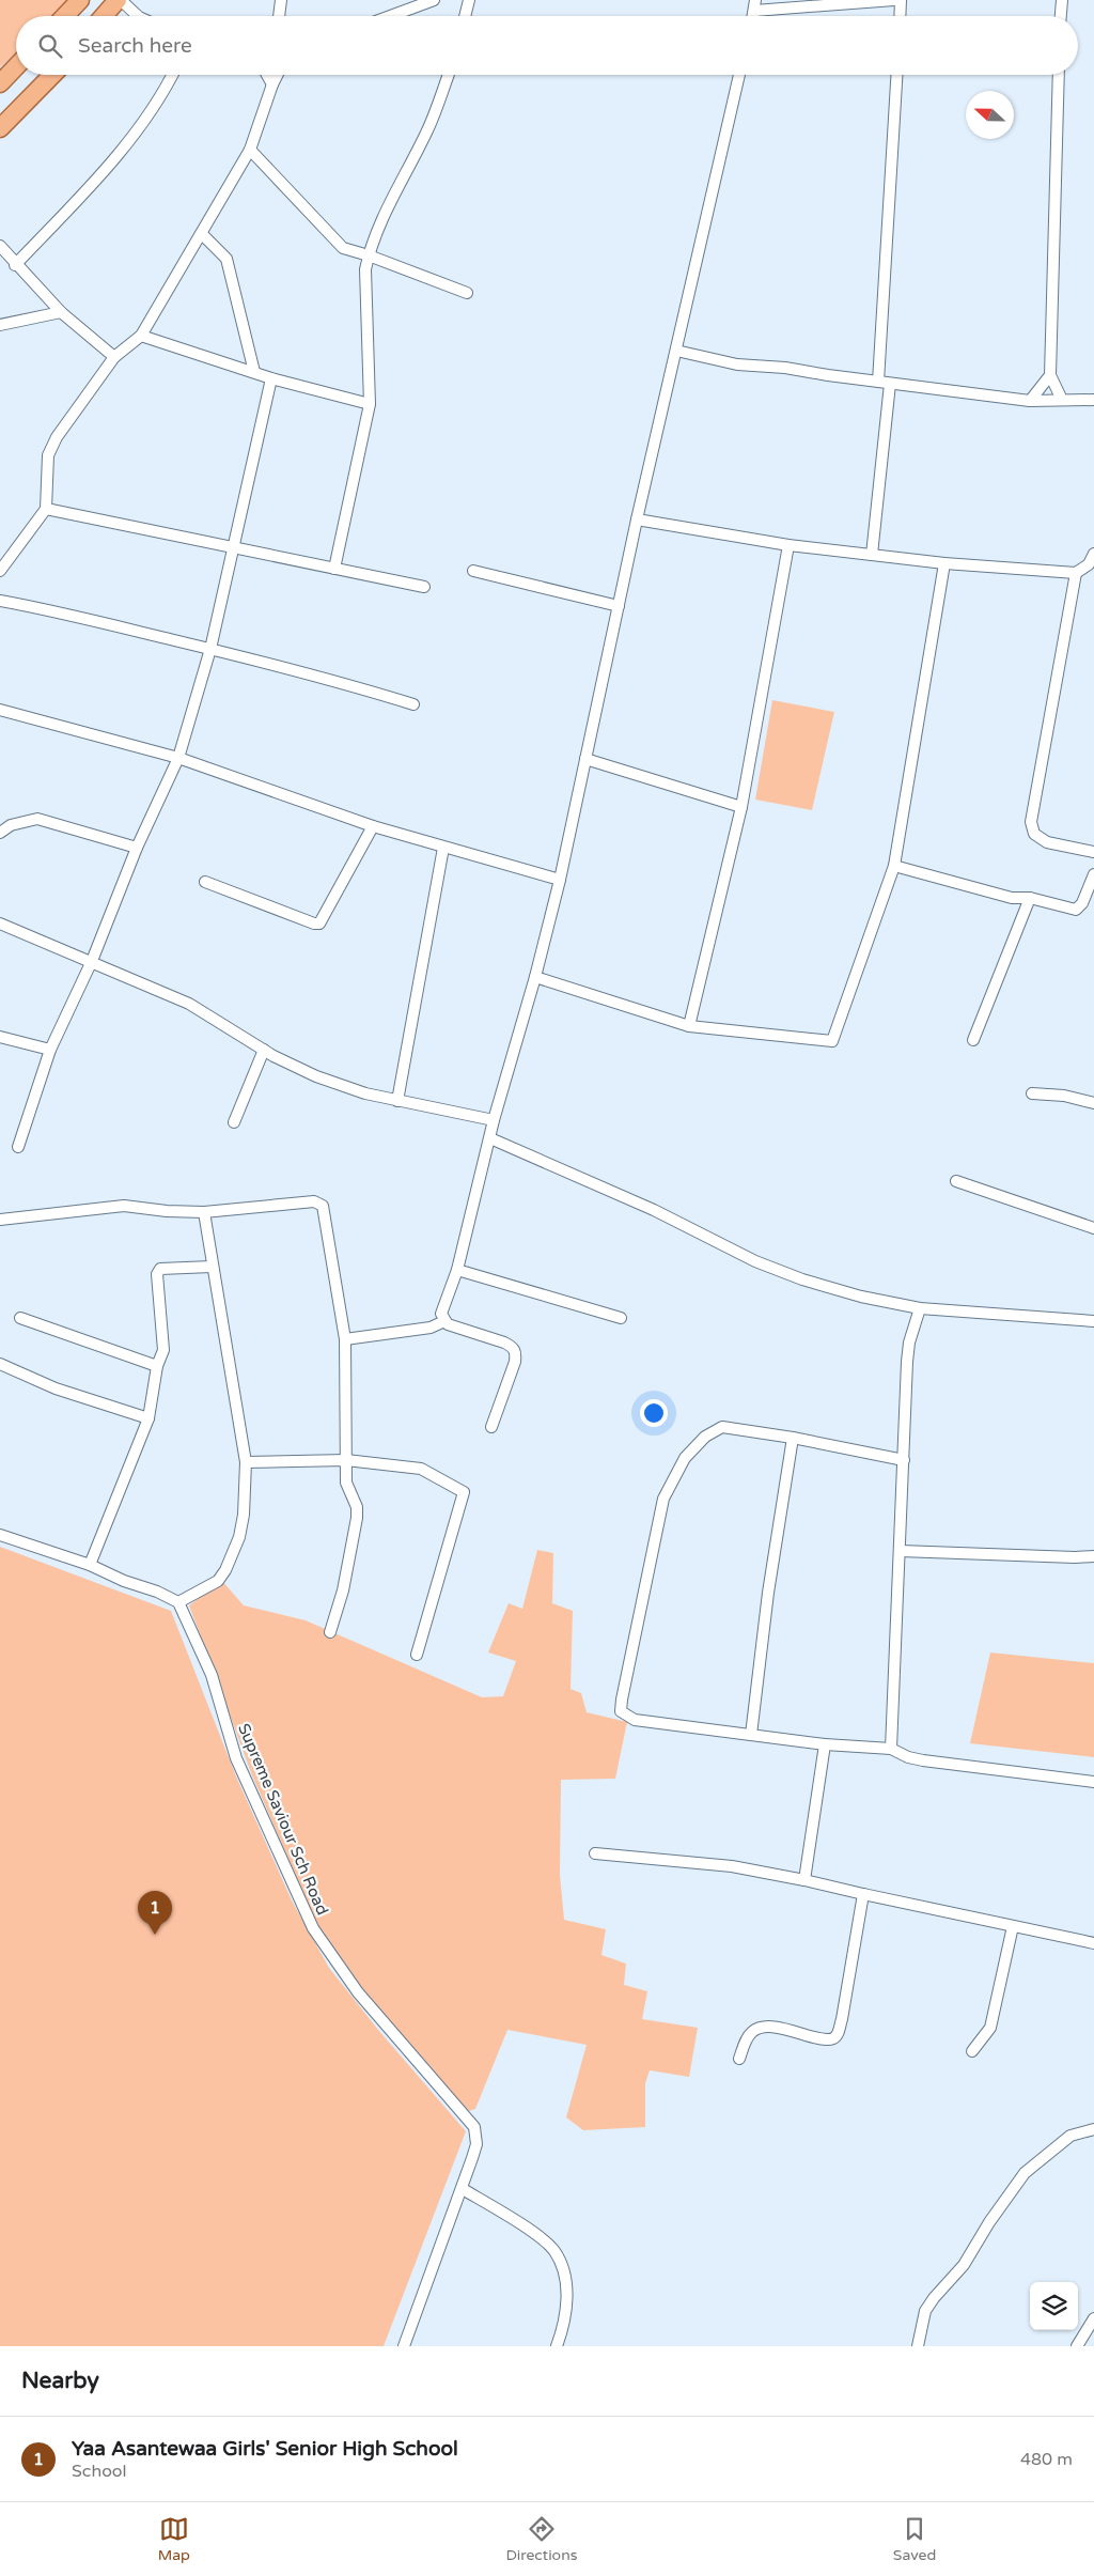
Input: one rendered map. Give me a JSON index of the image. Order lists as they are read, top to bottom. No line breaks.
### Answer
{"streets":{"street":["Supreme Saviour Sch Road"]},"north":"left","page":{"search":"Search here","pins":"1","heading":"Nearby","list":[{"mark":"1","name":"Yaa Asantewaa Girls' Senior High School","note":"School","value":"480 m"}],"nav":["Map","Directions","Saved"]}}
